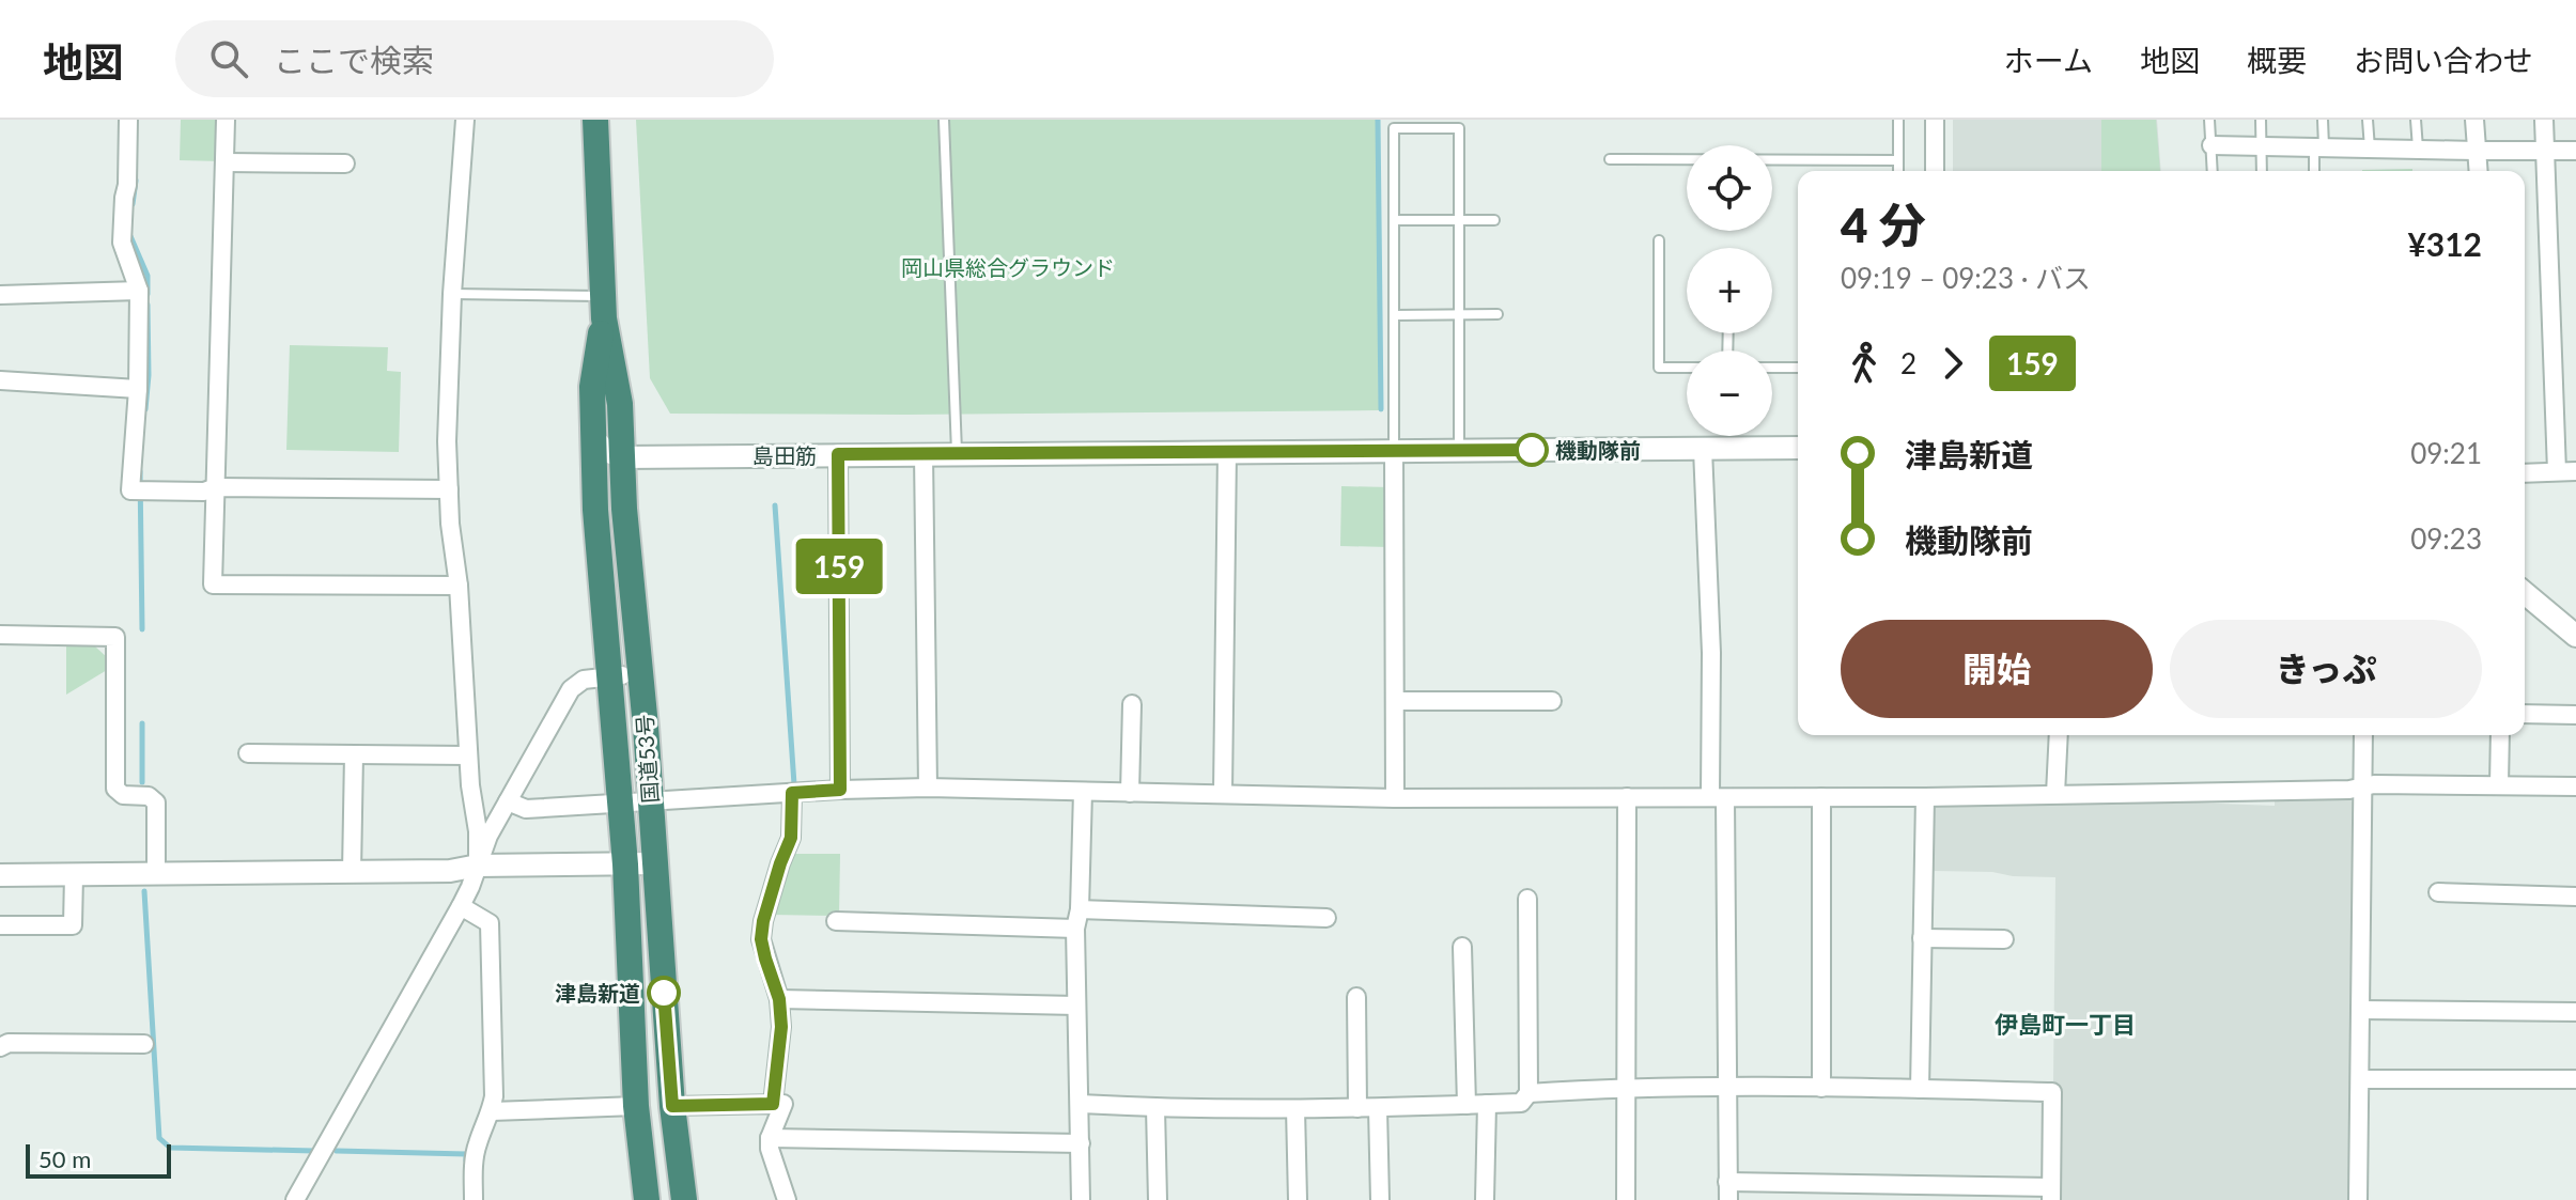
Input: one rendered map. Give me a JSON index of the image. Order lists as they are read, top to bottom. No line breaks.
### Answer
{"streets":{"highway":["国道53号"],"street":["島田筋"]},"crossings":[["島田筋","国道53号"]],"districts":["伊島町一丁目"],"parks":["岡山県総合グラウンド"],"places":["機動隊前","津島新道"],"lines":["bus line 159"],"scale_bar":"50 m","page":{"header":"地図","search":"ここで検索","nav":["ホーム","地図","概要","お問い合わせ"],"on_map":"159","map_buttons":["+","−"],"heading":["4 分","09:19 – 09:23 · バス","¥312"],"legs":["2","159"],"list":[{"name":"津島新道","value":"09:21"},{"name":"機動隊前","value":"09:23"}],"buttons":["開始","きっぷ"],"scale":"50 m"}}
